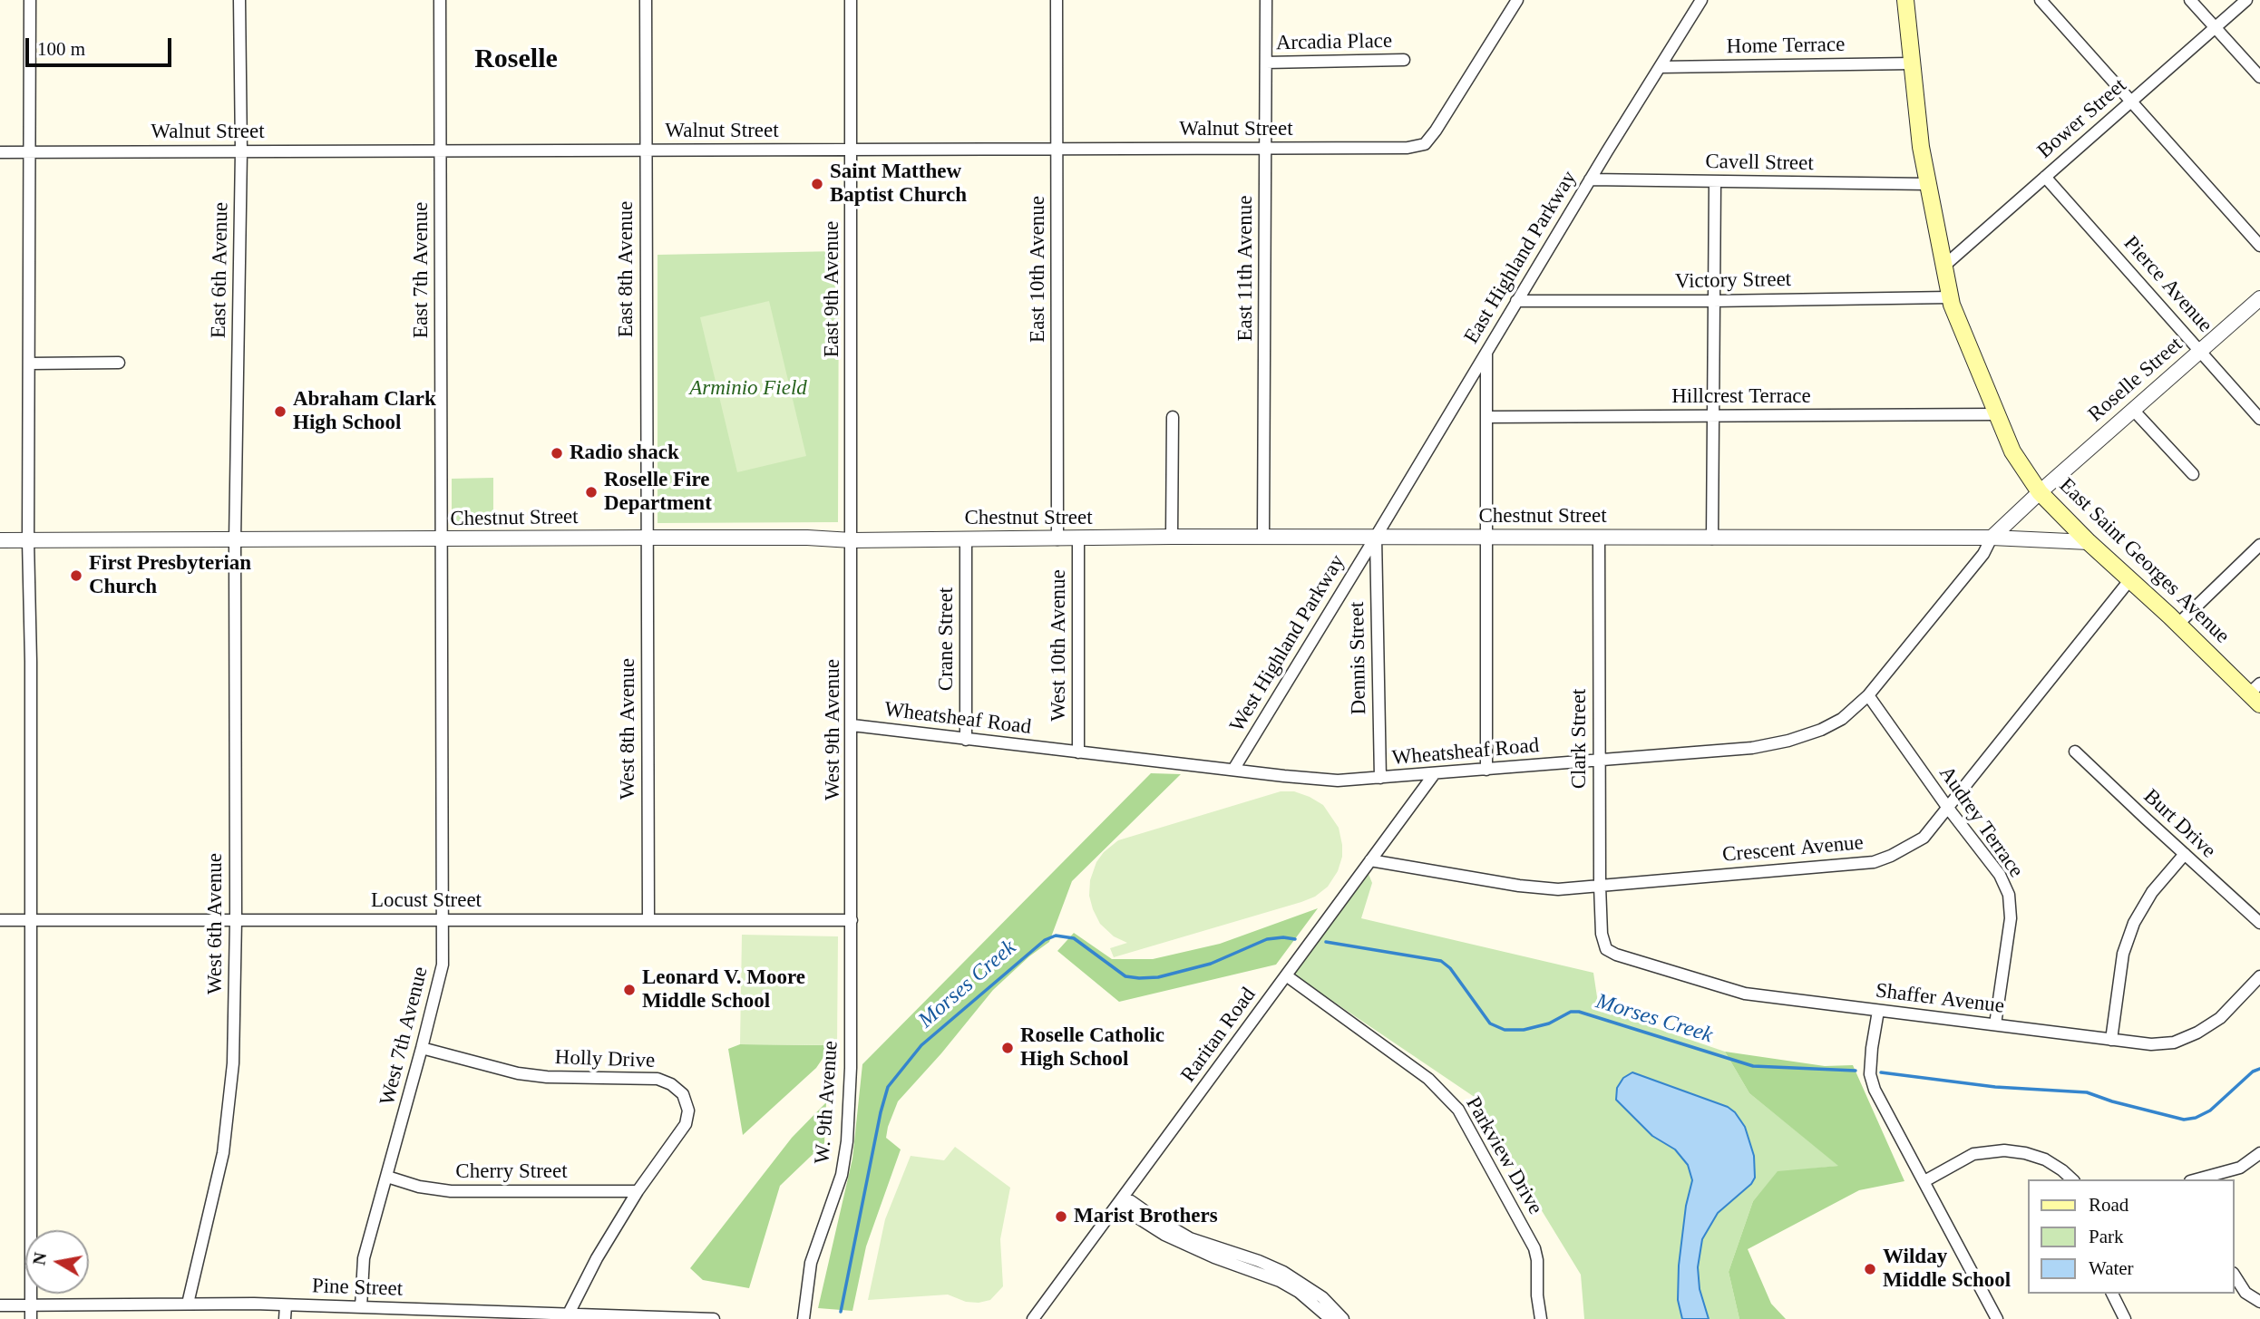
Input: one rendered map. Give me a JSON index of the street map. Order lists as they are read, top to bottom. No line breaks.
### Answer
{"streets":{"main road":["East Saint Georges Avenue"],"street":["Arcadia Place","Home Terrace","Bower Street","Walnut Street","Cavell Street","East Highland Parkway","East 11th Avenue","East 8th Avenue","East 10th Avenue","East 6th Avenue","East 7th Avenue","Victory Street","Pierce Avenue","East 9th Avenue","Roselle Street","Hillcrest Terrace","Chestnut Street","Crane Street","West Highland Parkway","West 10th Avenue","Dennis Street","Wheatsheaf Road","West 8th Avenue","West 9th Avenue","Clark Street","Audrey Terrace","Burt Drive","Crescent Avenue","Locust Street","West 6th Avenue","Shaffer Avenue","Raritan Road","West 7th Avenue","Holly Drive","W. 9th Avenue","Parkview Drive","Cherry Street","Pine Street"]},"crossings":[["Arcadia Place","East 11th Avenue"],["Home Terrace","East Highland Parkway"],["Home Terrace","East Saint Georges Avenue"],["Bower Street","Pierce Avenue"],["Bower Street","East Saint Georges Avenue"],["Walnut Street","East 11th Avenue"],["Walnut Street","East 8th Avenue"],["Walnut Street","East 10th Avenue"],["Walnut Street","East 6th Avenue"],["Walnut Street","East 7th Avenue"],["Walnut Street","East 9th Avenue"],["Cavell Street","East Highland Parkway"],["Cavell Street","East Saint Georges Avenue"],["East Highland Parkway","Victory Street"],["East Highland Parkway","Chestnut Street"],["East Highland Parkway","West Highland Parkway"],["East Highland Parkway","Dennis Street"],["East 11th Avenue","Chestnut Street"],["East 8th Avenue","Chestnut Street"],["East 8th Avenue","West 8th Avenue"],["East 10th Avenue","Chestnut Street"],["East 6th Avenue","Chestnut Street"],["East 6th Avenue","West 6th Avenue"],["East 7th Avenue","Chestnut Street"],["East 7th Avenue","West 7th Avenue"],["Victory Street","East Saint Georges Avenue"],["Pierce Avenue","Roselle Street"],["East 9th Avenue","Chestnut Street"],["East 9th Avenue","West 9th Avenue"],["Roselle Street","East Saint Georges Avenue"],["Hillcrest Terrace","East Saint Georges Avenue"],["Chestnut Street","East Saint Georges Avenue"],["Chestnut Street","Crane Street"],["Chestnut Street","West Highland Parkway"],["Chestnut Street","West 10th Avenue"],["Chestnut Street","Dennis Street"],["Chestnut Street","Wheatsheaf Road"],["Chestnut Street","West 8th Avenue"],["Chestnut Street","West 9th Avenue"],["Chestnut Street","Clark Street"],["Chestnut Street","West 6th Avenue"],["Chestnut Street","West 7th Avenue"],["East Saint Georges Avenue","Crescent Avenue"],["Crane Street","Wheatsheaf Road"],["West Highland Parkway","Dennis Street"],["West Highland Parkway","Wheatsheaf Road"],["West 10th Avenue","Wheatsheaf Road"],["Dennis Street","Wheatsheaf Road"],["Wheatsheaf Road","West 9th Avenue"],["Wheatsheaf Road","Clark Street"],["Wheatsheaf Road","Audrey Terrace"],["Wheatsheaf Road","Raritan Road"],["West 8th Avenue","Locust Street"],["West 9th Avenue","Locust Street"],["West 9th Avenue","W. 9th Avenue"],["Clark Street","Crescent Avenue"],["Clark Street","Shaffer Avenue"],["Audrey Terrace","Crescent Avenue"],["Audrey Terrace","Shaffer Avenue"],["Crescent Avenue","Raritan Road"],["Locust Street","West 6th Avenue"],["Locust Street","West 7th Avenue"],["Locust Street","W. 9th Avenue"],["West 6th Avenue","Pine Street"],["Raritan Road","Parkview Drive"],["West 7th Avenue","Holly Drive"],["West 7th Avenue","Cherry Street"],["West 7th Avenue","Pine Street"],["Holly Drive","Cherry Street"],["Holly Drive","Pine Street"]],"districts":["Roselle"],"water":["Morses Creek"],"parks":["Arminio Field"],"places":["Saint Matthew Baptist Church","Abraham Clark High School","Radio shack","Roselle Fire Department","First Presbyterian Church","Leonard V. Moore Middle School","Roselle Catholic High School","Marist Brothers","Wilday Middle School"],"legend":["Road","Park","Water"],"scale_bar":"100 m","north":"left"}
